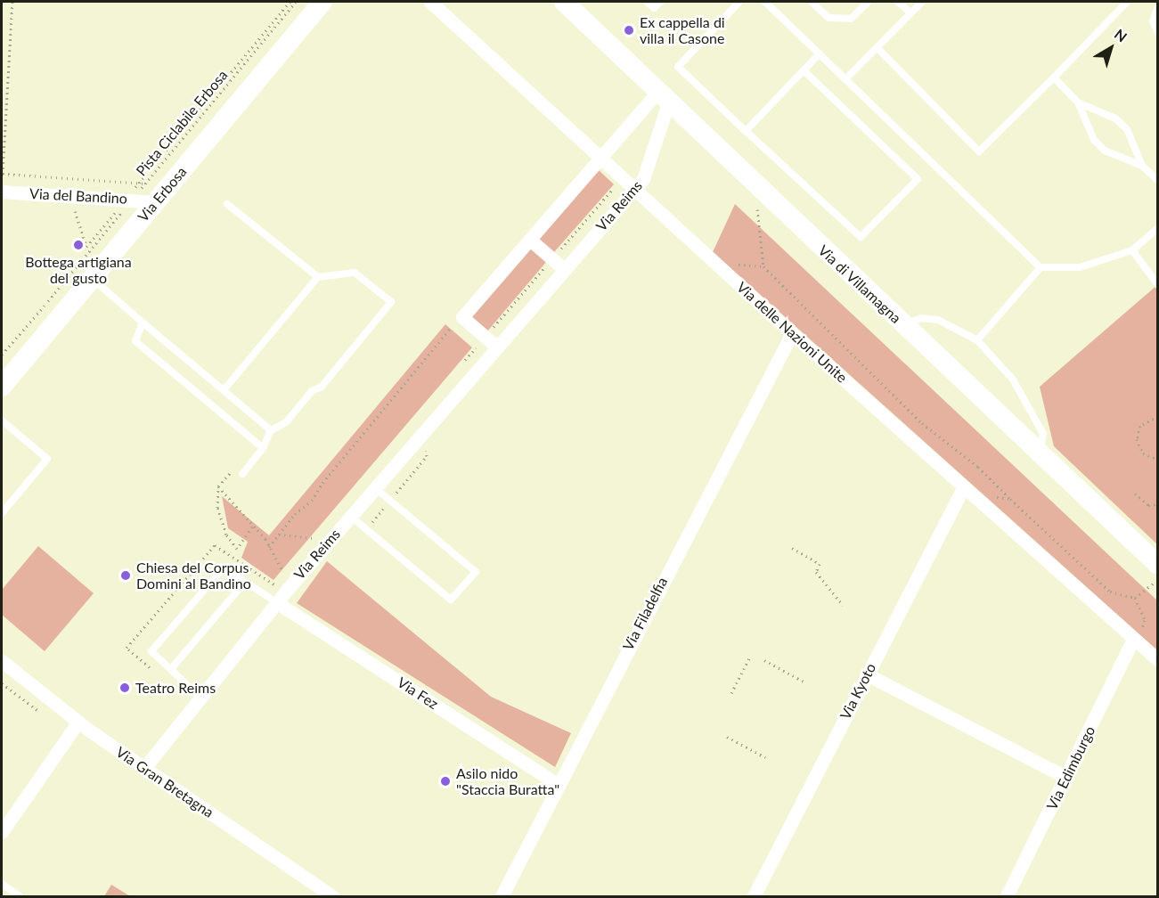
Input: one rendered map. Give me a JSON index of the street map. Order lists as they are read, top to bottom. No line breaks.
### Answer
{"streets":{"main road":["Via Erbosa","Via di Villamagna"],"street":["Via del Bandino","Via Reims","Via delle Nazioni Unite","Via Filadelfia","Via Kyoto","Via Fez","Via Edimburgo","Via Gran Bretagna"],"path":["Pista Ciclabile Erbosa"]},"crossings":[["Pista Ciclabile Erbosa","Via del Bandino"],["Via Erbosa","Via del Bandino"],["Via Reims","Via di Villamagna"],["Via Reims","Via delle Nazioni Unite"],["Via Reims","Via Fez"],["Via Reims","Via Gran Bretagna"],["Via delle Nazioni Unite","Via Filadelfia"],["Via delle Nazioni Unite","Via Kyoto"],["Via delle Nazioni Unite","Via Edimburgo"],["Via Filadelfia","Via Fez"]],"places":["Ex cappella di villa il Casone","Bottega artigiana del gusto","Chiesa del Corpus Domini al Bandino","Teatro Reims","Asilo nido \"Staccia Buratta\""],"north":"top right"}
